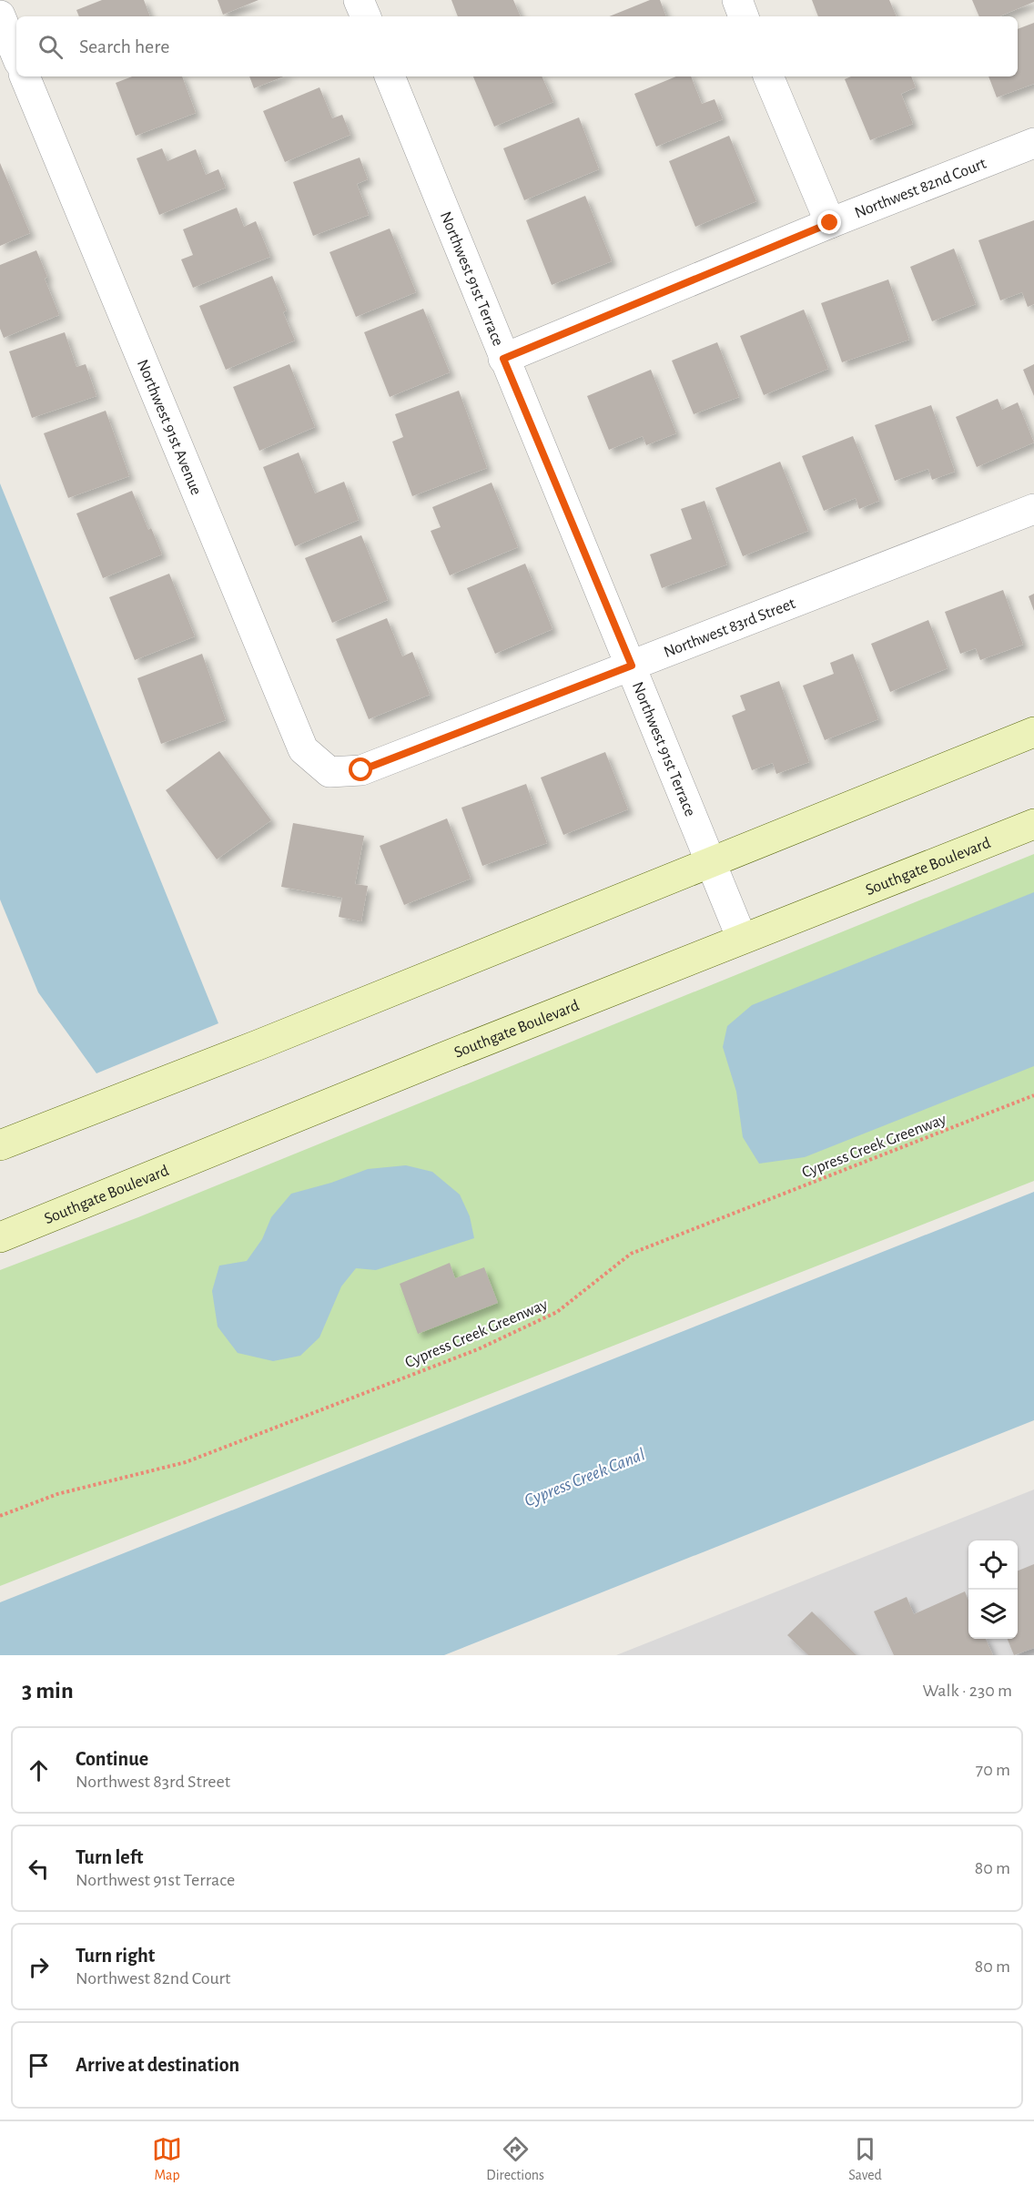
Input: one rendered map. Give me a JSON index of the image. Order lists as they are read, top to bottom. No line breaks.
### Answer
{"streets":{"main road":["Southgate Boulevard"],"street":["Northwest 82nd Court","Northwest 91st Terrace","Northwest 91st Avenue","Northwest 83rd Street"],"path":["Cypress Creek Greenway"]},"crossings":[["Northwest 82nd Court","Northwest 91st Terrace"],["Northwest 91st Terrace","Northwest 83rd Street"],["Northwest 91st Terrace","Southgate Boulevard"],["Northwest 91st Avenue","Northwest 83rd Street"]],"water":["Cypress Creek Canal"],"page":{"search":"Search here","heading":["3 min","Walk · 230 m"],"list":[["Continue","Northwest 83rd Street","70 m"],["Turn left","Northwest 91st Terrace","80 m"],["Turn right","Northwest 82nd Court","80 m"],"Arrive at destination"],"nav":["Map","Directions","Saved"]}}
